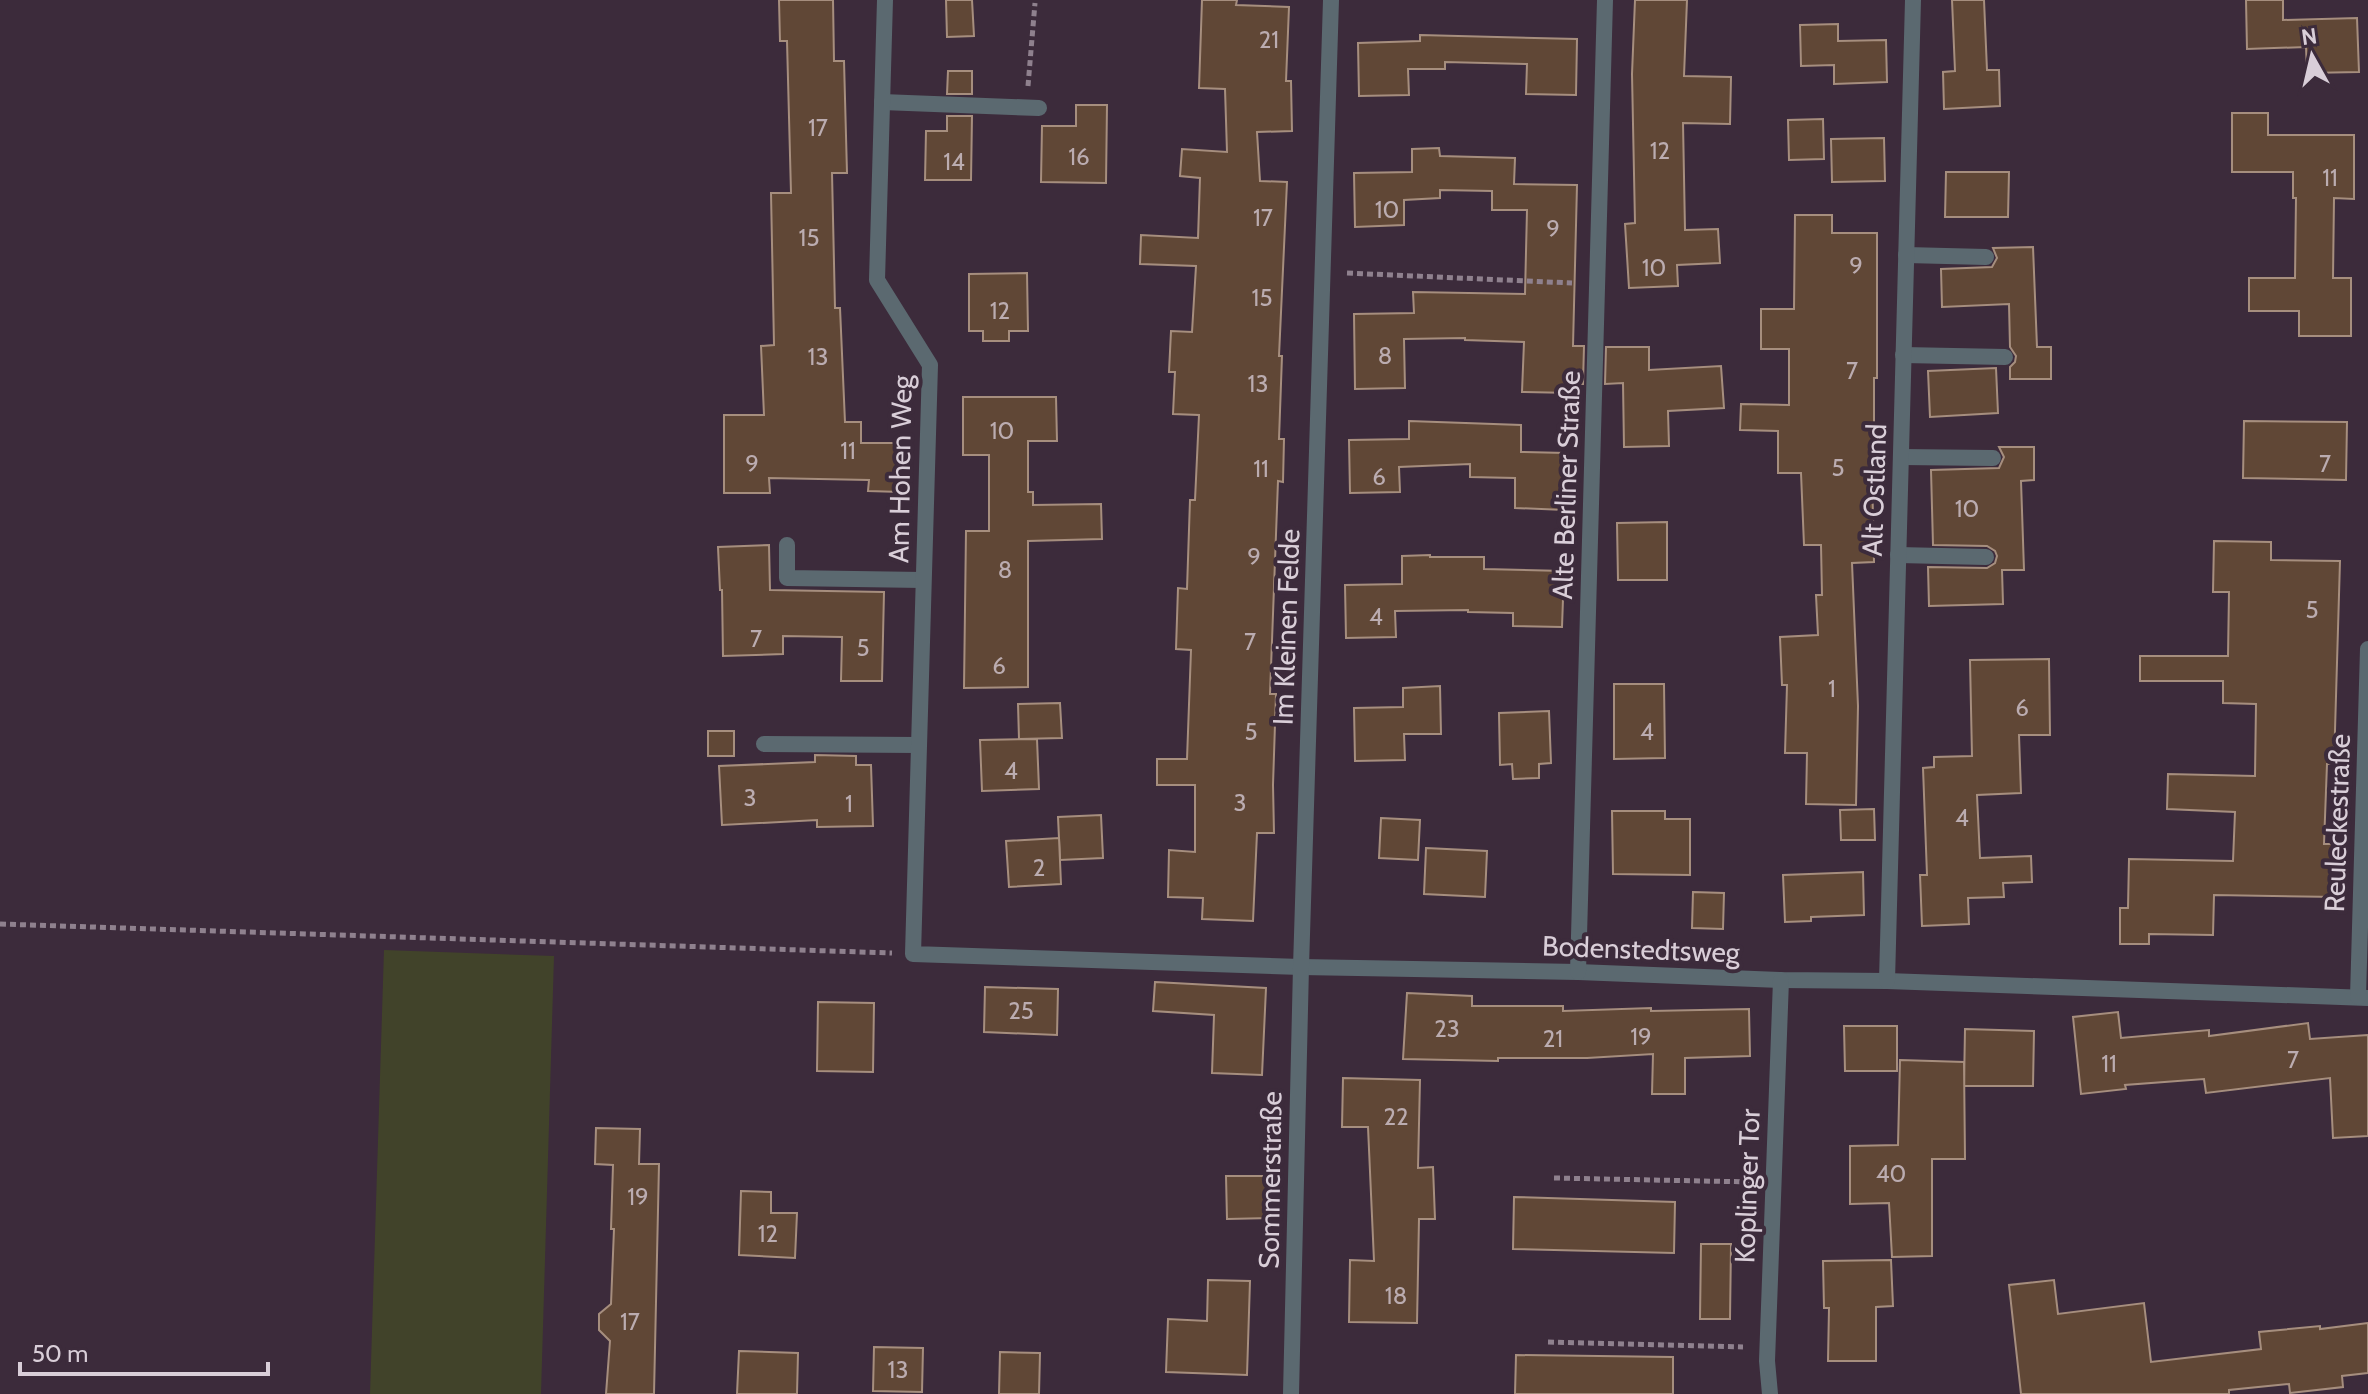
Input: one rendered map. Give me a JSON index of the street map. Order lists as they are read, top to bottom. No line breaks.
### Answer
{"streets":{"street":["Am Hohen Weg","Alte Berliner Straße","Alt Ostland","Im Kleinen Felde","Reuleckestraße","Bodenstedtsweg","Sommerstraße","Koplinger Tor"]},"crossings":[["Am Hohen Weg","Bodenstedtsweg"],["Alte Berliner Straße","Bodenstedtsweg"],["Alt Ostland","Bodenstedtsweg"],["Im Kleinen Felde","Bodenstedtsweg"],["Im Kleinen Felde","Sommerstraße"],["Reuleckestraße","Bodenstedtsweg"],["Bodenstedtsweg","Sommerstraße"],["Bodenstedtsweg","Koplinger Tor"]],"house_numbers":["21","17","12","16","14","11","10","17","9","15","9","10","15","12","8","13","7","13","10","11","9","7","5","11","6","10","9","8","5","4","7","7","5","6","1","6","5","4","4","3","3","1","4","2","25","23","19","21","7","11","22","40","19","12","18","17","13"],"scale_bar":"50 m","north":"top"}
